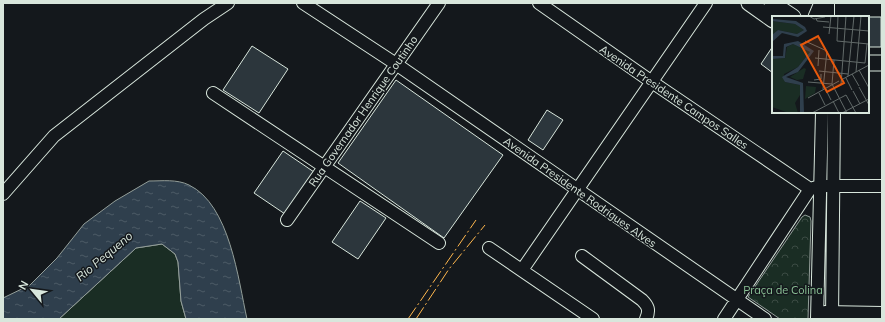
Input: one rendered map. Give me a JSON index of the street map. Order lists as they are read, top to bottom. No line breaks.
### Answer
{"streets":{"street":["Avenida Presidente Campos Salles","Rua Governador Henrique Coutinho","Avenida Presidente Rodrigues Alves"]},"crossings":[["Rua Governador Henrique Coutinho","Avenida Presidente Rodrigues Alves"]],"water":["Rio Pequeno"],"parks":["Praça de Colina"],"north":"top left"}
